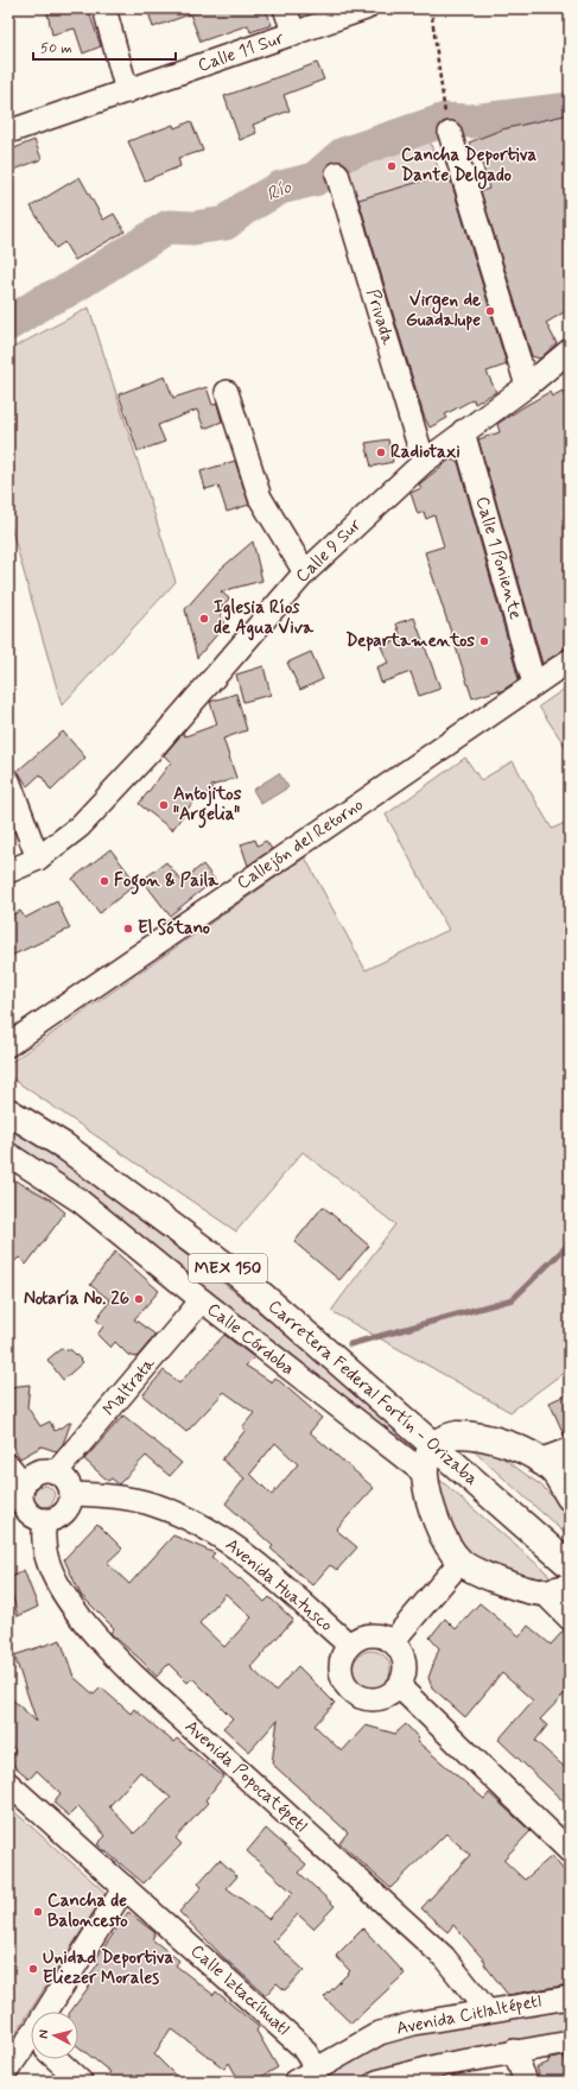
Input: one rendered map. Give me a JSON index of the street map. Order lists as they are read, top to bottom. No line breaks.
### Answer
{"streets":{"main road":["MEX 150","Carretera Federal Fortín - Orizaba"],"street":["Calle 11 Sur","Privada","Calle 9 Sur","Calle 1 Poniente","Callejón del Retorno","Calle Córdoba","Maltrata","Avenida Huatusco","Avenida Popocatépetl","Calle Iztaccíhuatl","Avenida Citlaltépetl"]},"crossings":[["Privada","Calle 9 Sur"],["Calle 9 Sur","Calle 1 Poniente"],["Calle 1 Poniente","Callejón del Retorno"],["Calle Córdoba","Maltrata"],["Maltrata","Avenida Huatusco"],["Maltrata","Avenida Popocatépetl"],["Avenida Huatusco","Avenida Popocatépetl"],["Avenida Popocatépetl","Avenida Citlaltépetl"],["Calle Iztaccíhuatl","Avenida Citlaltépetl"]],"water":["Río"],"places":["Cancha Deportiva Dante Delgado","Virgen de Guadalupe","Radiotaxi","Iglesia Ríos de Agua Viva","Departamentos","Antojitos \"Argelia\"","Fogon & Paila","El Sótano","Notaría No. 26","Cancha de Baloncesto","Unidad Deportiva Eliezer Morales"],"scale_bar":"50 m","north":"left"}
